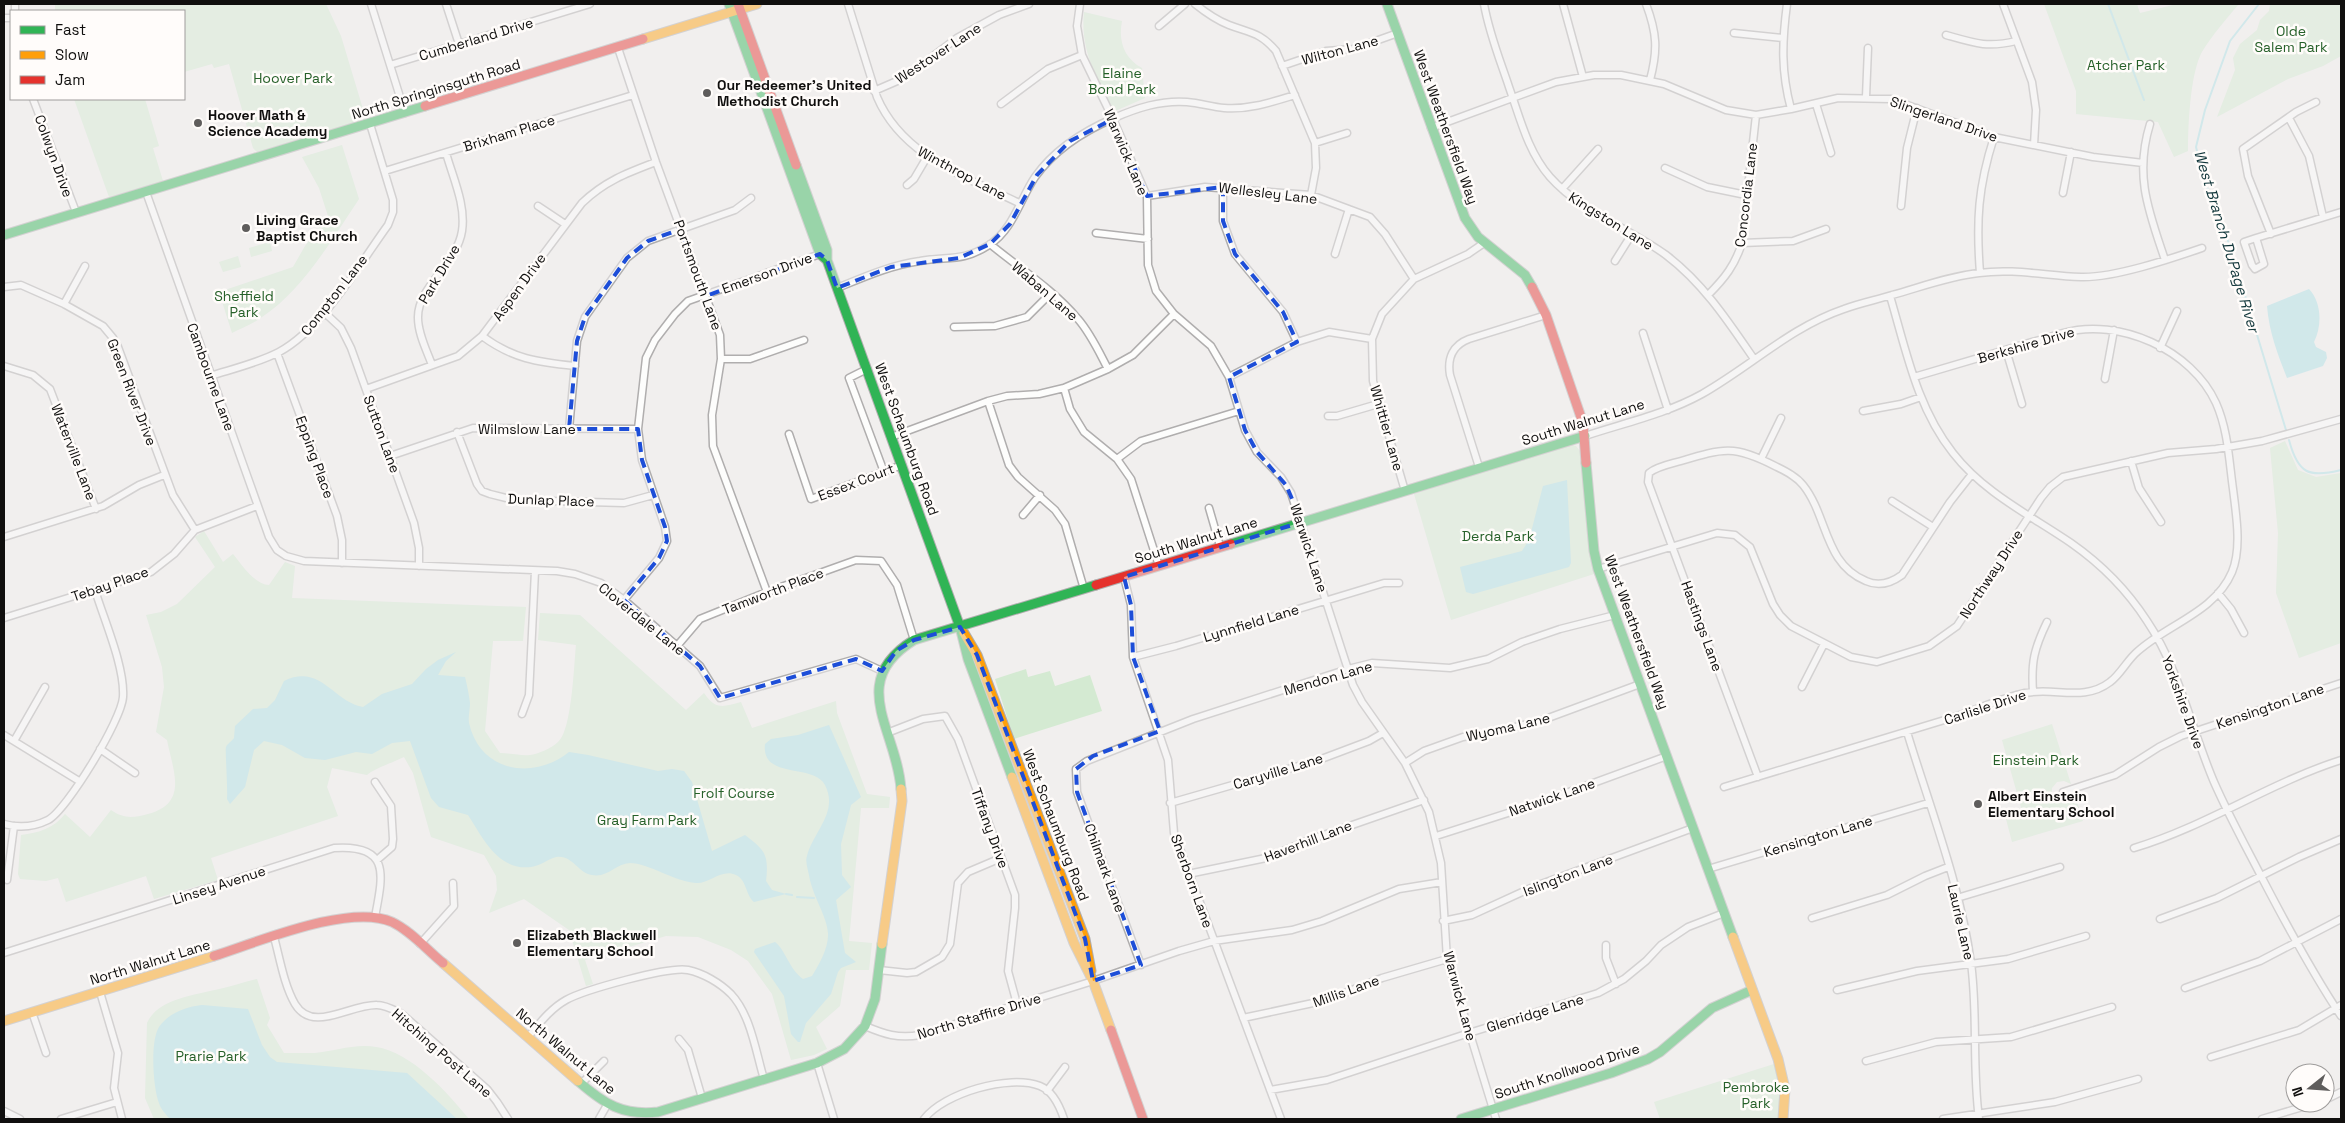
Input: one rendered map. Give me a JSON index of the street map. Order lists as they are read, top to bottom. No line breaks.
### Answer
{"streets":{"street":["Cumberland Drive","Wilton Lane","Westover Lane","North Springinsguth Road","Slingerland Drive","West Weathersfield Way","Brixham Place","Warwick Lane","Colwyn Drive","Winthrop Lane","Wellesley Lane","Concordia Lane","Kingston Lane","Emerson Drive","Park Drive","Portsmouth Lane","Aspen Drive","Waban Lane","Compton Lane","Berkshire Drive","Cambourne Lane","Green River Drive","South Walnut Lane","Whittier Lane","Wilmslow Lane","Sutton Lane","West Schaumburg Road","Waterville Lane","Epping Place","Essex Court","Dunlap Place","Northway Drive","Tebay Place","Tamworth Place","Cloverdale Lane","Lynnfield Lane","Hastings Lane","Mendon Lane","Yorkshire Drive","Kensington Lane","Carlisle Drive","Wyoma Lane","Caryville Lane","Natwick Lane","Tiffany Drive","Haverhill Lane","Chilmark Lane","Islington Lane","Sherborn Lane","Linsey Avenue","Laurie Lane","North Walnut Lane","Millis Lane","Glenridge Lane","North Staffire Drive","Hitching Post Lane","South Knollwood Drive"]},"crossings":[["Wilton Lane","West Weathersfield Way"],["Westover Lane","Winthrop Lane"],["North Springinsguth Road","Colwyn Drive"],["North Springinsguth Road","Portsmouth Lane"],["North Springinsguth Road","Cambourne Lane"],["North Springinsguth Road","West Schaumburg Road"],["Slingerland Drive","West Weathersfield Way"],["Slingerland Drive","Concordia Lane"],["Slingerland Drive","Kingston Lane"],["West Weathersfield Way","South Walnut Lane"],["West Weathersfield Way","Whittier Lane"],["West Weathersfield Way","Northway Drive"],["West Weathersfield Way","Mendon Lane"],["West Weathersfield Way","Kensington Lane"],["West Weathersfield Way","Wyoma Lane"],["West Weathersfield Way","Natwick Lane"],["West Weathersfield Way","Islington Lane"],["West Weathersfield Way","Glenridge Lane"],["West Weathersfield Way","South Knollwood Drive"],["Brixham Place","Park Drive"],["Brixham Place","Portsmouth Lane"],["Brixham Place","Compton Lane"],["Warwick Lane","Wellesley Lane"],["Warwick Lane","South Walnut Lane"],["Warwick Lane","Lynnfield Lane"],["Warwick Lane","Mendon Lane"],["Warwick Lane","Wyoma Lane"],["Warwick Lane","Caryville Lane"],["Warwick Lane","Natwick Lane"],["Warwick Lane","Haverhill Lane"],["Warwick Lane","Islington Lane"],["Warwick Lane","Millis Lane"],["Warwick Lane","Glenridge Lane"],["Warwick Lane","North Staffire Drive"],["Warwick Lane","South Knollwood Drive"],["Wellesley Lane","Whittier Lane"],["Concordia Lane","Kingston Lane"],["Kingston Lane","South Walnut Lane"],["Emerson Drive","Portsmouth Lane"],["Emerson Drive","Wilmslow Lane"],["Emerson Drive","West Schaumburg Road"],["Emerson Drive","Dunlap Place"],["Emerson Drive","Cloverdale Lane"],["Park Drive","Aspen Drive"],["Portsmouth Lane","Aspen Drive"],["Portsmouth Lane","Tamworth Place"],["Aspen Drive","Sutton Lane"],["Compton Lane","Cambourne Lane"],["Compton Lane","Sutton Lane"],["Compton Lane","Epping Place"],["Berkshire Drive","Northway Drive"],["Berkshire Drive","Yorkshire Drive"],["Berkshire Drive","Carlisle Drive"],["Cambourne Lane","Tebay Place"],["Cambourne Lane","Cloverdale Lane"],["Green River Drive","Tebay Place"],["South Walnut Lane","Whittier Lane"],["South Walnut Lane","West Schaumburg Road"],["South Walnut Lane","Yorkshire Drive"],["South Walnut Lane","Sherborn Lane"],["South Walnut Lane","North Walnut Lane"],["Wilmslow Lane","Sutton Lane"],["Wilmslow Lane","Dunlap Place"],["Sutton Lane","Cloverdale Lane"],["West Schaumburg Road","Essex Court"],["West Schaumburg Road","North Walnut Lane"],["West Schaumburg Road","North Staffire Drive"],["Epping Place","Cloverdale Lane"],["Northway Drive","Hastings Lane"],["Northway Drive","Yorkshire Drive"],["Northway Drive","Carlisle Drive"],["Tamworth Place","Cloverdale Lane"],["Tamworth Place","North Walnut Lane"],["Cloverdale Lane","North Walnut Lane"],["Lynnfield Lane","Sherborn Lane"],["Hastings Lane","Carlisle Drive"],["Mendon Lane","Chilmark Lane"],["Mendon Lane","Sherborn Lane"],["Yorkshire Drive","Kensington Lane"],["Yorkshire Drive","Carlisle Drive"],["Kensington Lane","Laurie Lane"],["Carlisle Drive","Laurie Lane"],["Caryville Lane","Sherborn Lane"],["Tiffany Drive","North Walnut Lane"],["Tiffany Drive","North Staffire Drive"],["Haverhill Lane","Sherborn Lane"],["Chilmark Lane","North Staffire Drive"],["Sherborn Lane","Millis Lane"],["Sherborn Lane","Glenridge Lane"],["Sherborn Lane","North Staffire Drive"],["North Walnut Lane","North Staffire Drive"],["North Walnut Lane","Hitching Post Lane"]],"water":["West Branch DuPage River"],"parks":["Olde Salem Park","Atcher Park","Elaine Bond Park","Hoover Park","Sheffield Park","Derda Park","Einstein Park","Frolf Course","Gray Farm Park","Prarie Park","Pembroke Park"],"places":["Our Redeemer's United Methodist Church","Hoover Math & Science Academy","Living Grace Baptist Church","Albert Einstein Elementary School","Elizabeth Blackwell Elementary School"],"legend":["Fast","Slow","Jam"],"north":"left"}
